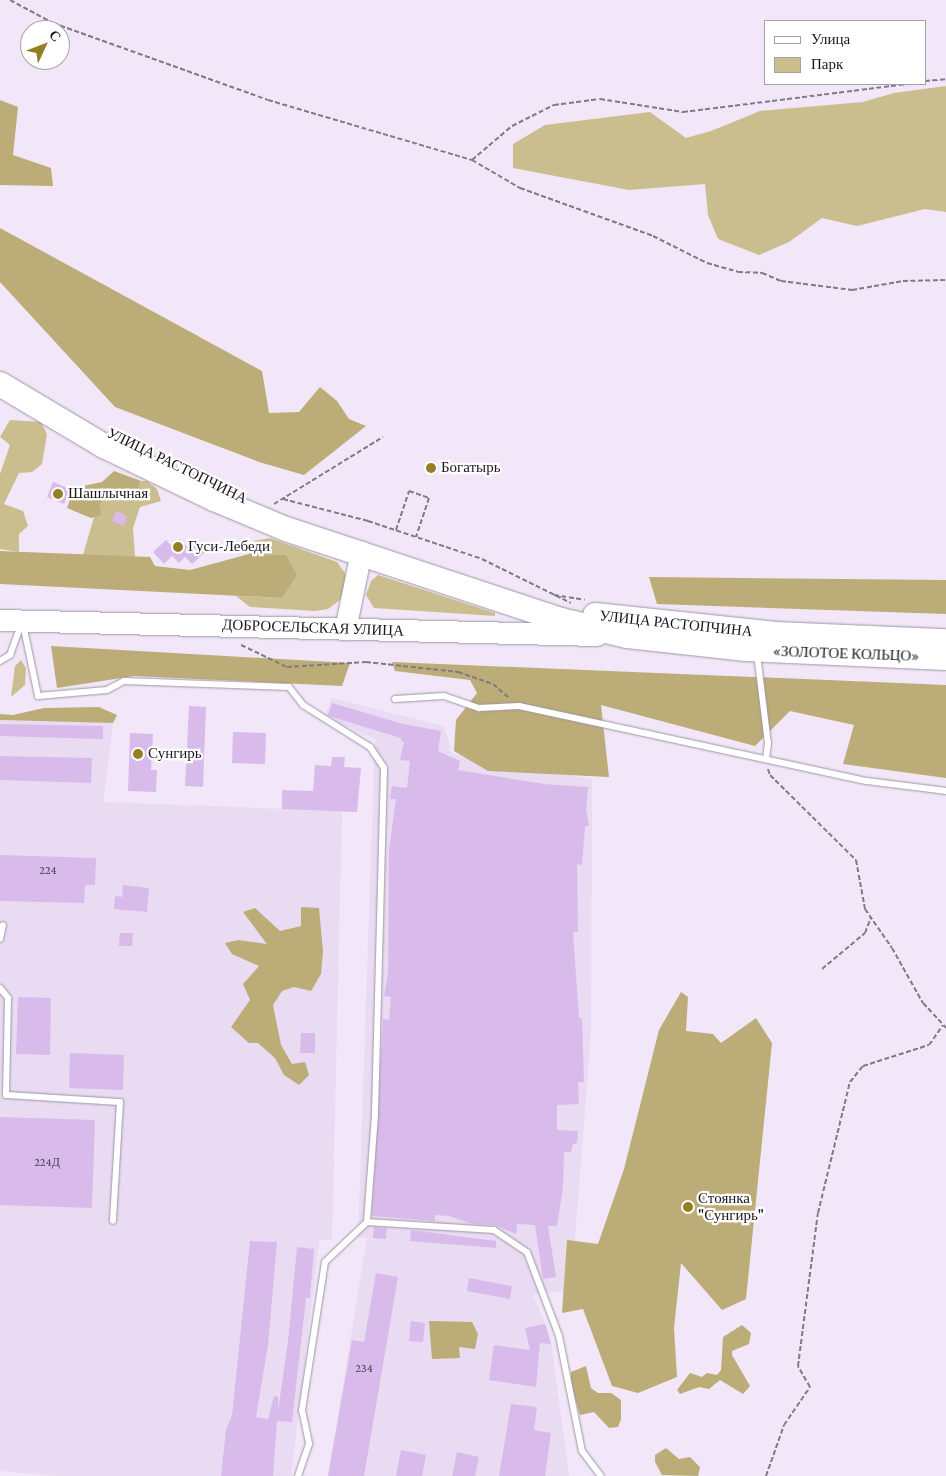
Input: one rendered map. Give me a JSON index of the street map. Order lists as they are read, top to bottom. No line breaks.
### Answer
{"streets":{"highway":["УЛИЦА РАСТОПЧИНА","«ЗОЛОТОЕ КОЛЬЦО»"],"main road":["ДОБРОСЕЛЬСКАЯ УЛИЦА"]},"crossings":[["УЛИЦА РАСТОПЧИНА","ДОБРОСЕЛЬСКАЯ УЛИЦА"],["УЛИЦА РАСТОПЧИНА","«ЗОЛОТОЕ КОЛЬЦО»"],["ДОБРОСЕЛЬСКАЯ УЛИЦА","«ЗОЛОТОЕ КОЛЬЦО»"]],"places":["Богатырь","Шашлычная","Гуси-Лебеди","Сунгирь","Стоянка \"Сунгирь\""],"house_numbers":["224","224Д","234"],"legend":["Улица","Парк"],"north":"top right"}
